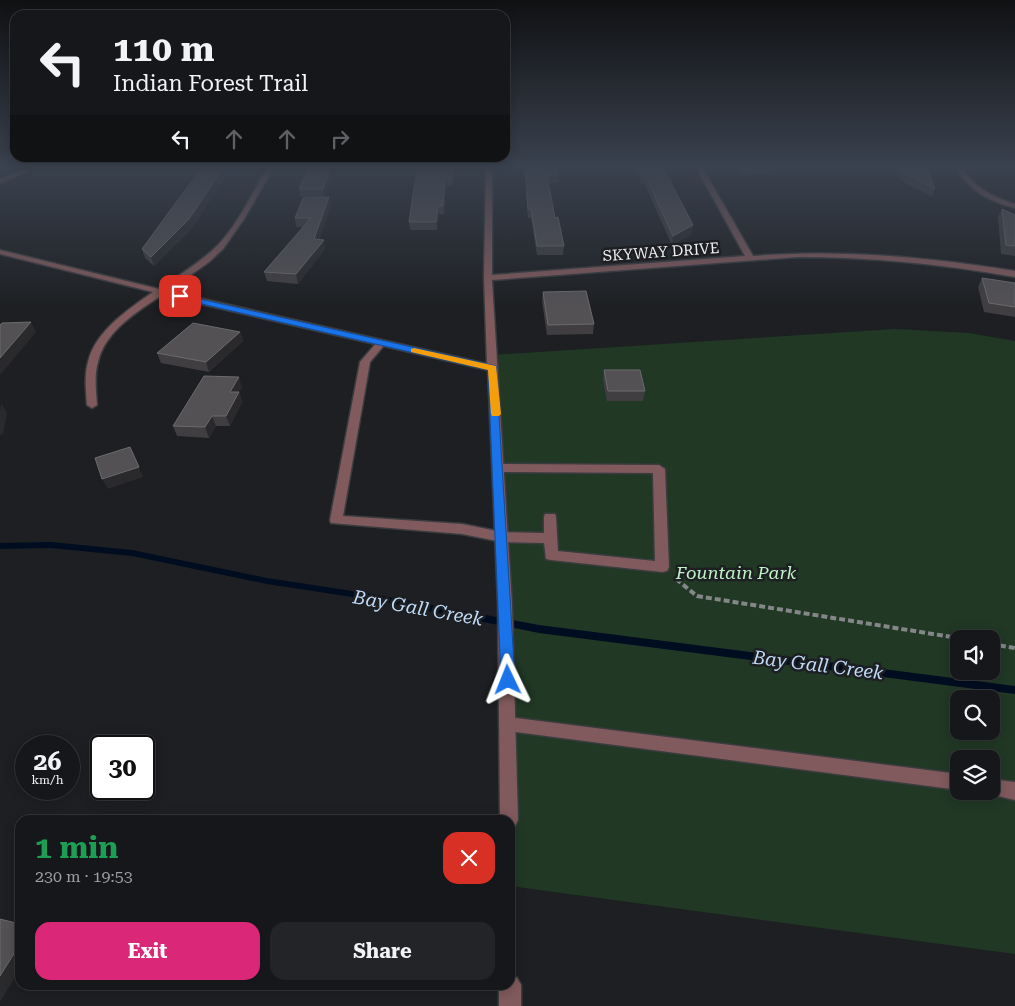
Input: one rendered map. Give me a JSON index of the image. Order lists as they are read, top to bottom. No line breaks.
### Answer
{"streets":{"street":["SKYWAY DRIVE"]},"water":["Bay Gall Creek"],"parks":["Fountain Park"],"page":{"turn":["110 m","Indian Forest Trail"],"speed":"26 km/h","limit":"30","heading":["1 min","230 m · 19:53"],"buttons":["Exit","Share"]}}
